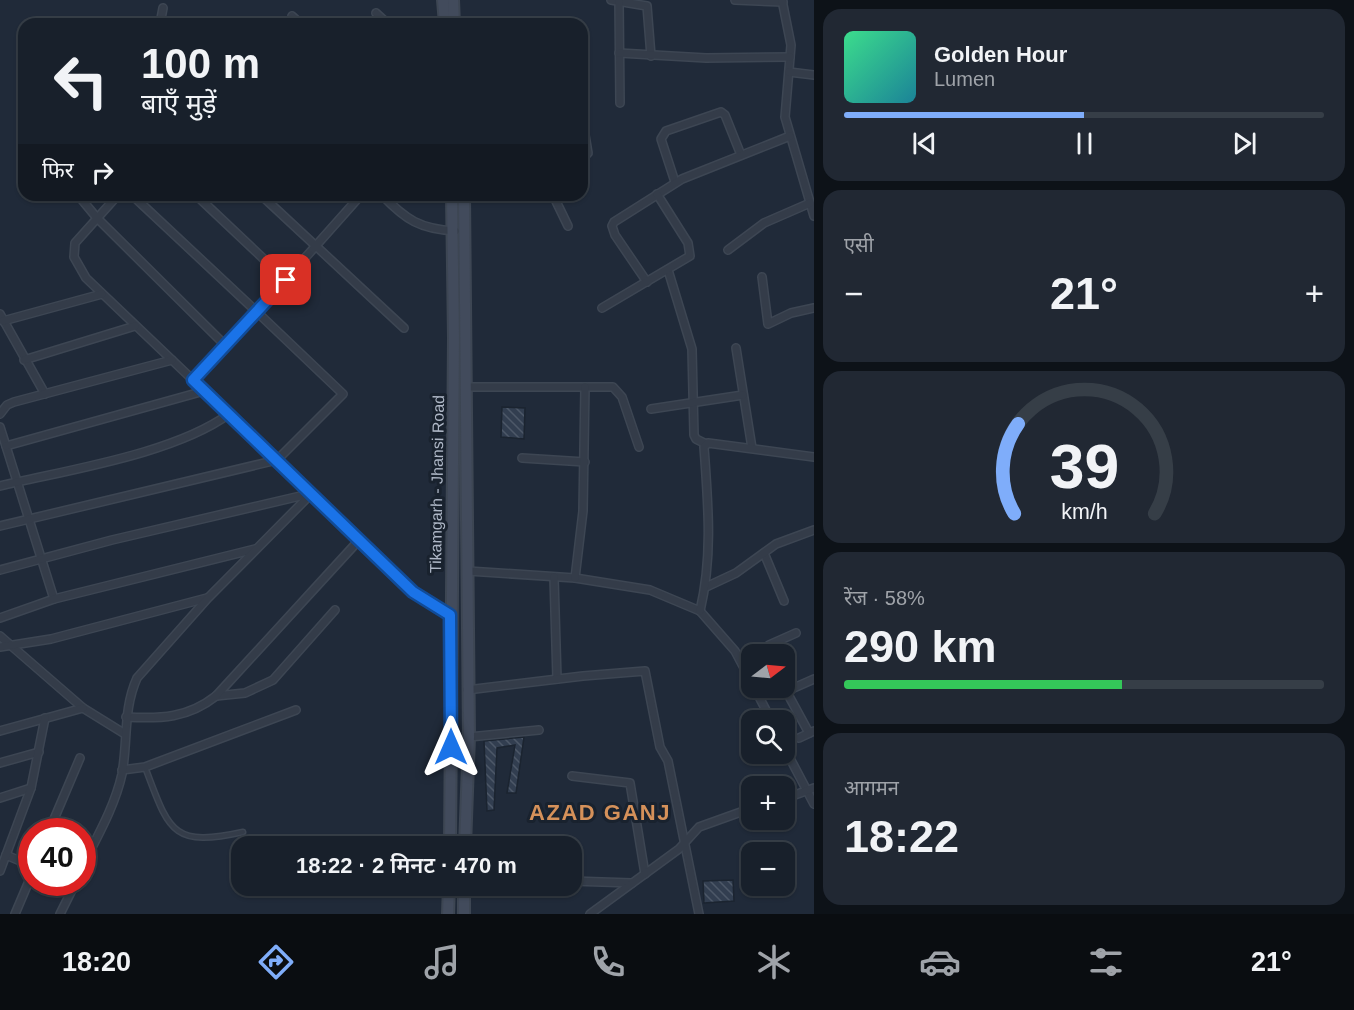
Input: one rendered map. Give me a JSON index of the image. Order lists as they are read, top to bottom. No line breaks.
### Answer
{"streets":{"street":["Tikamgarh - Jhansi Road"]},"districts":["AZAD GANJ"],"north":"right","page":{"turn":["100 m","बाएँ मुड़ें"],"song":["Golden Hour","Lumen"],"then":"फिर","tile":["एसी",["रेंज · 58%","290 km"],["आगमन","18:22"]],"heat":["−","21°","+"],"map_buttons":["+","−"],"limit":"40","trip":"18:22 · 2 मिनट · 470 m","tabs":["18:20","21°"],"gauge":["39","km/h"]}}
